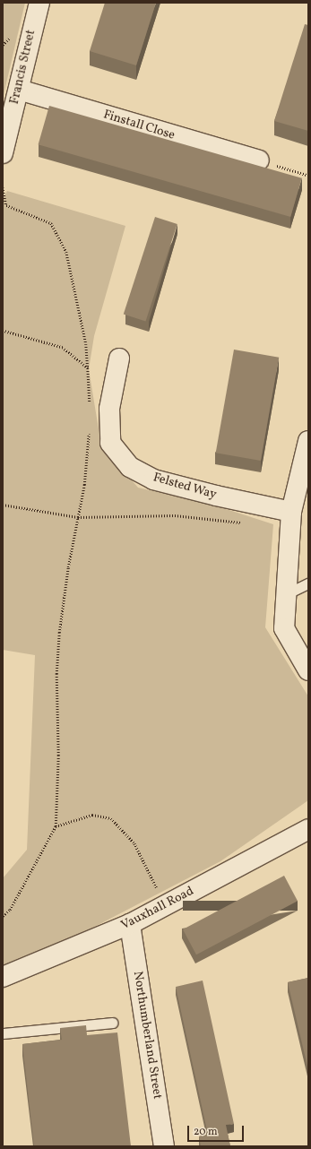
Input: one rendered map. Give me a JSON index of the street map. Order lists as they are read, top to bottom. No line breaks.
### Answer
{"streets":{"street":["Francis Street","Finstall Close","Felsted Way","Vauxhall Road","Northumberland Street"]},"crossings":[["Francis Street","Finstall Close"],["Vauxhall Road","Northumberland Street"]],"scale_bar":"20 m"}
